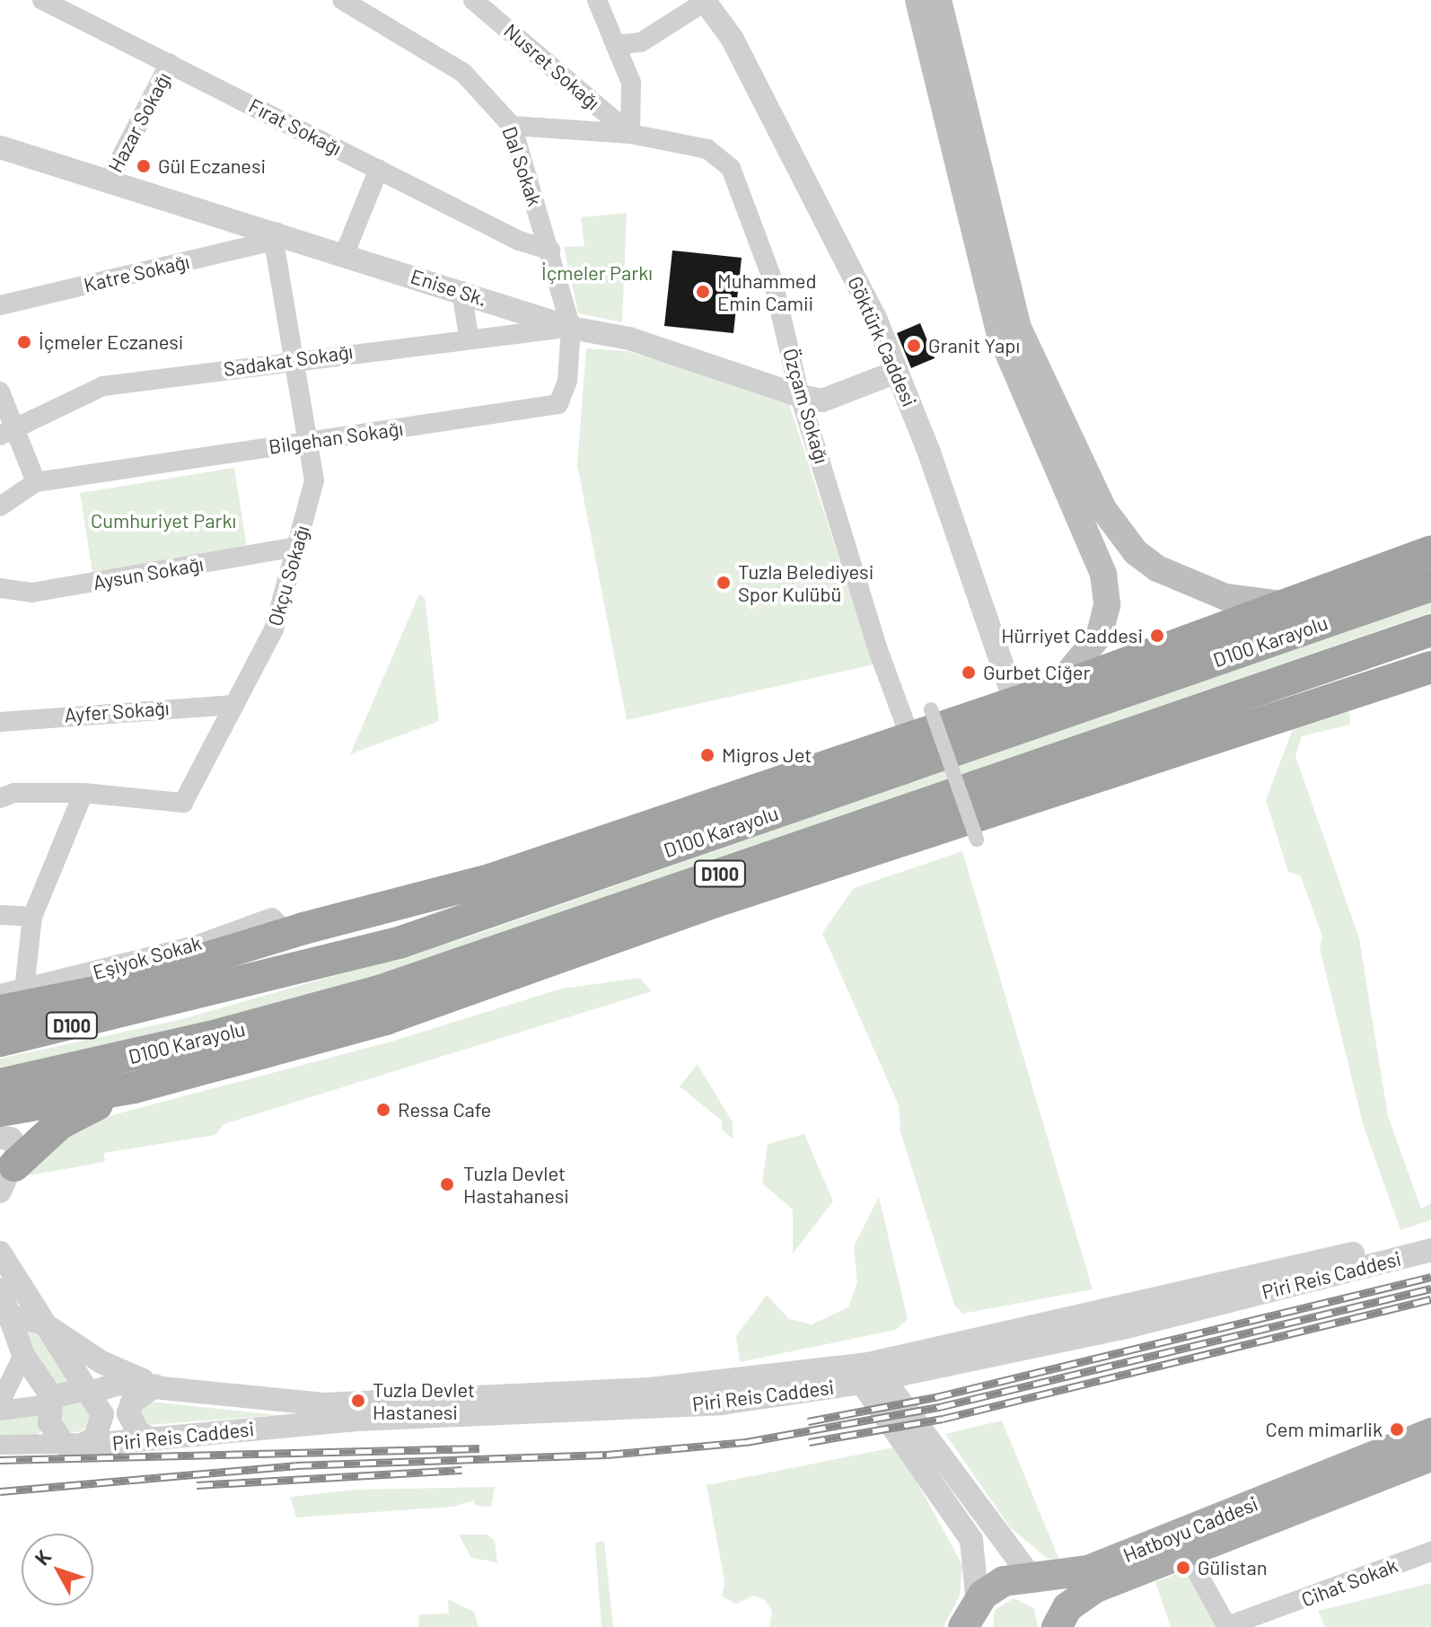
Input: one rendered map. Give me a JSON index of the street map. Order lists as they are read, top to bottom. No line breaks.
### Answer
{"streets":{"highway":["D100 Karayolu","D100"],"main road":["Hatboyu Caddesi"],"street":["Nusret Sokağı","Hazar Sokağı","Fırat Sokağı","Dal Sokak","Katre Sokağı","Enise Sk.","Göktürk Caddesi","Sadakat Sokağı","Özçam Sokağı","Bilgehan Sokağı","Aysun Sokağı","Okçu Sokağı","Ayfer Sokağı","Eşiyok Sokak","Piri Reis Caddesi","Cihat Sokak"]},"crossings":[["Nusret Sokağı","Özçam Sokağı"],["Hazar Sokağı","Fırat Sokağı"],["Hazar Sokağı","Enise Sk."],["Fırat Sokağı","Dal Sokak"],["Dal Sokak","Enise Sk."],["Dal Sokak","Sadakat Sokağı"],["Dal Sokak","Özçam Sokağı"],["Dal Sokak","Bilgehan Sokağı"],["Katre Sokağı","Enise Sk."],["Katre Sokağı","Okçu Sokağı"],["Enise Sk.","Göktürk Caddesi"],["Enise Sk.","Sadakat Sokağı"],["Enise Sk.","Özçam Sokağı"],["Enise Sk.","Bilgehan Sokağı"],["Enise Sk.","Okçu Sokağı"],["Sadakat Sokağı","Bilgehan Sokağı"],["Sadakat Sokağı","Okçu Sokağı"],["Bilgehan Sokağı","Okçu Sokağı"],["Aysun Sokağı","Okçu Sokağı"],["Okçu Sokağı","Ayfer Sokağı"]],"parks":["İçmeler Parkı","Cumhuriyet Parkı"],"places":["Gül Eczanesi","Muhammed Emin Camii","İçmeler Eczanesi","Granit Yapı","Tuzla Belediyesi Spor Kulübü","Hürriyet Caddesi","Gurbet Ciğer","Migros Jet","Ressa Cafe","Tuzla Devlet Hastahanesi","Tuzla Devlet Hastanesi","Cem mimarlik","Gülistan"],"north":"top left"}
